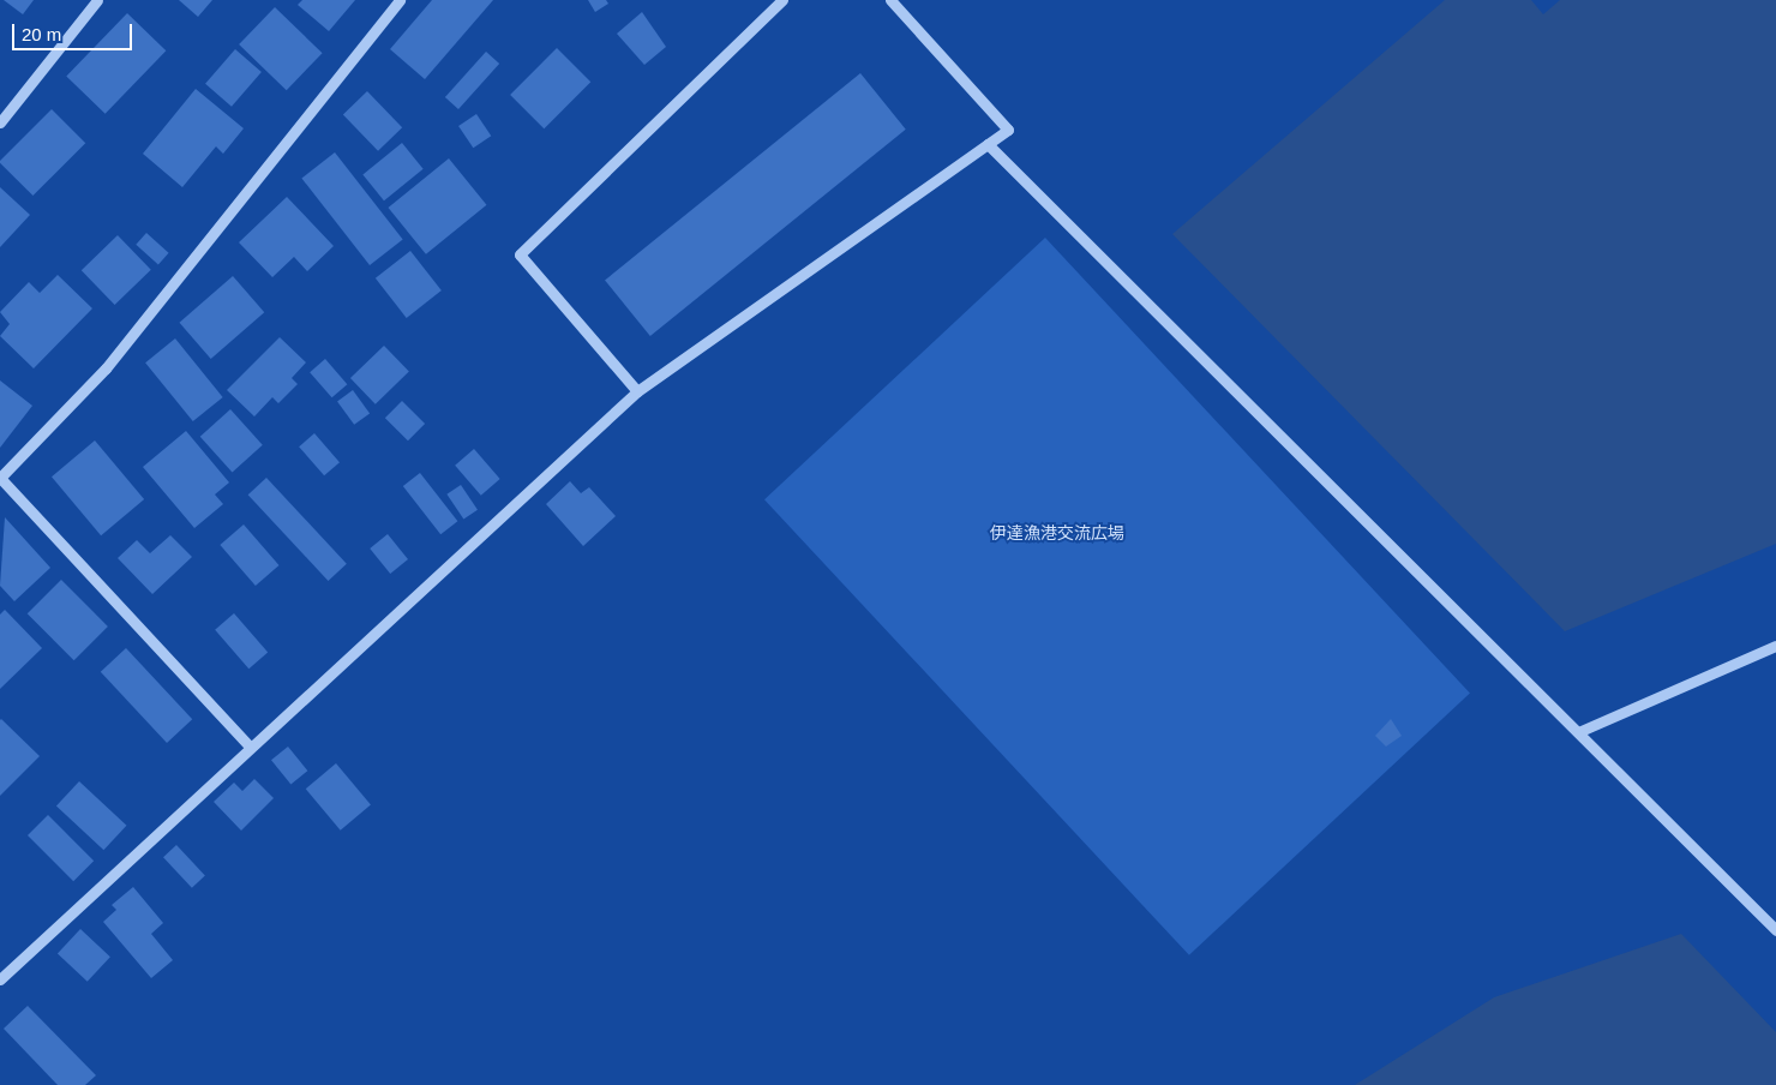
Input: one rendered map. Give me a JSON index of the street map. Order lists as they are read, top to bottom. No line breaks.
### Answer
{"parks":["伊達漁港交流広場"],"scale_bar":"20 m"}
